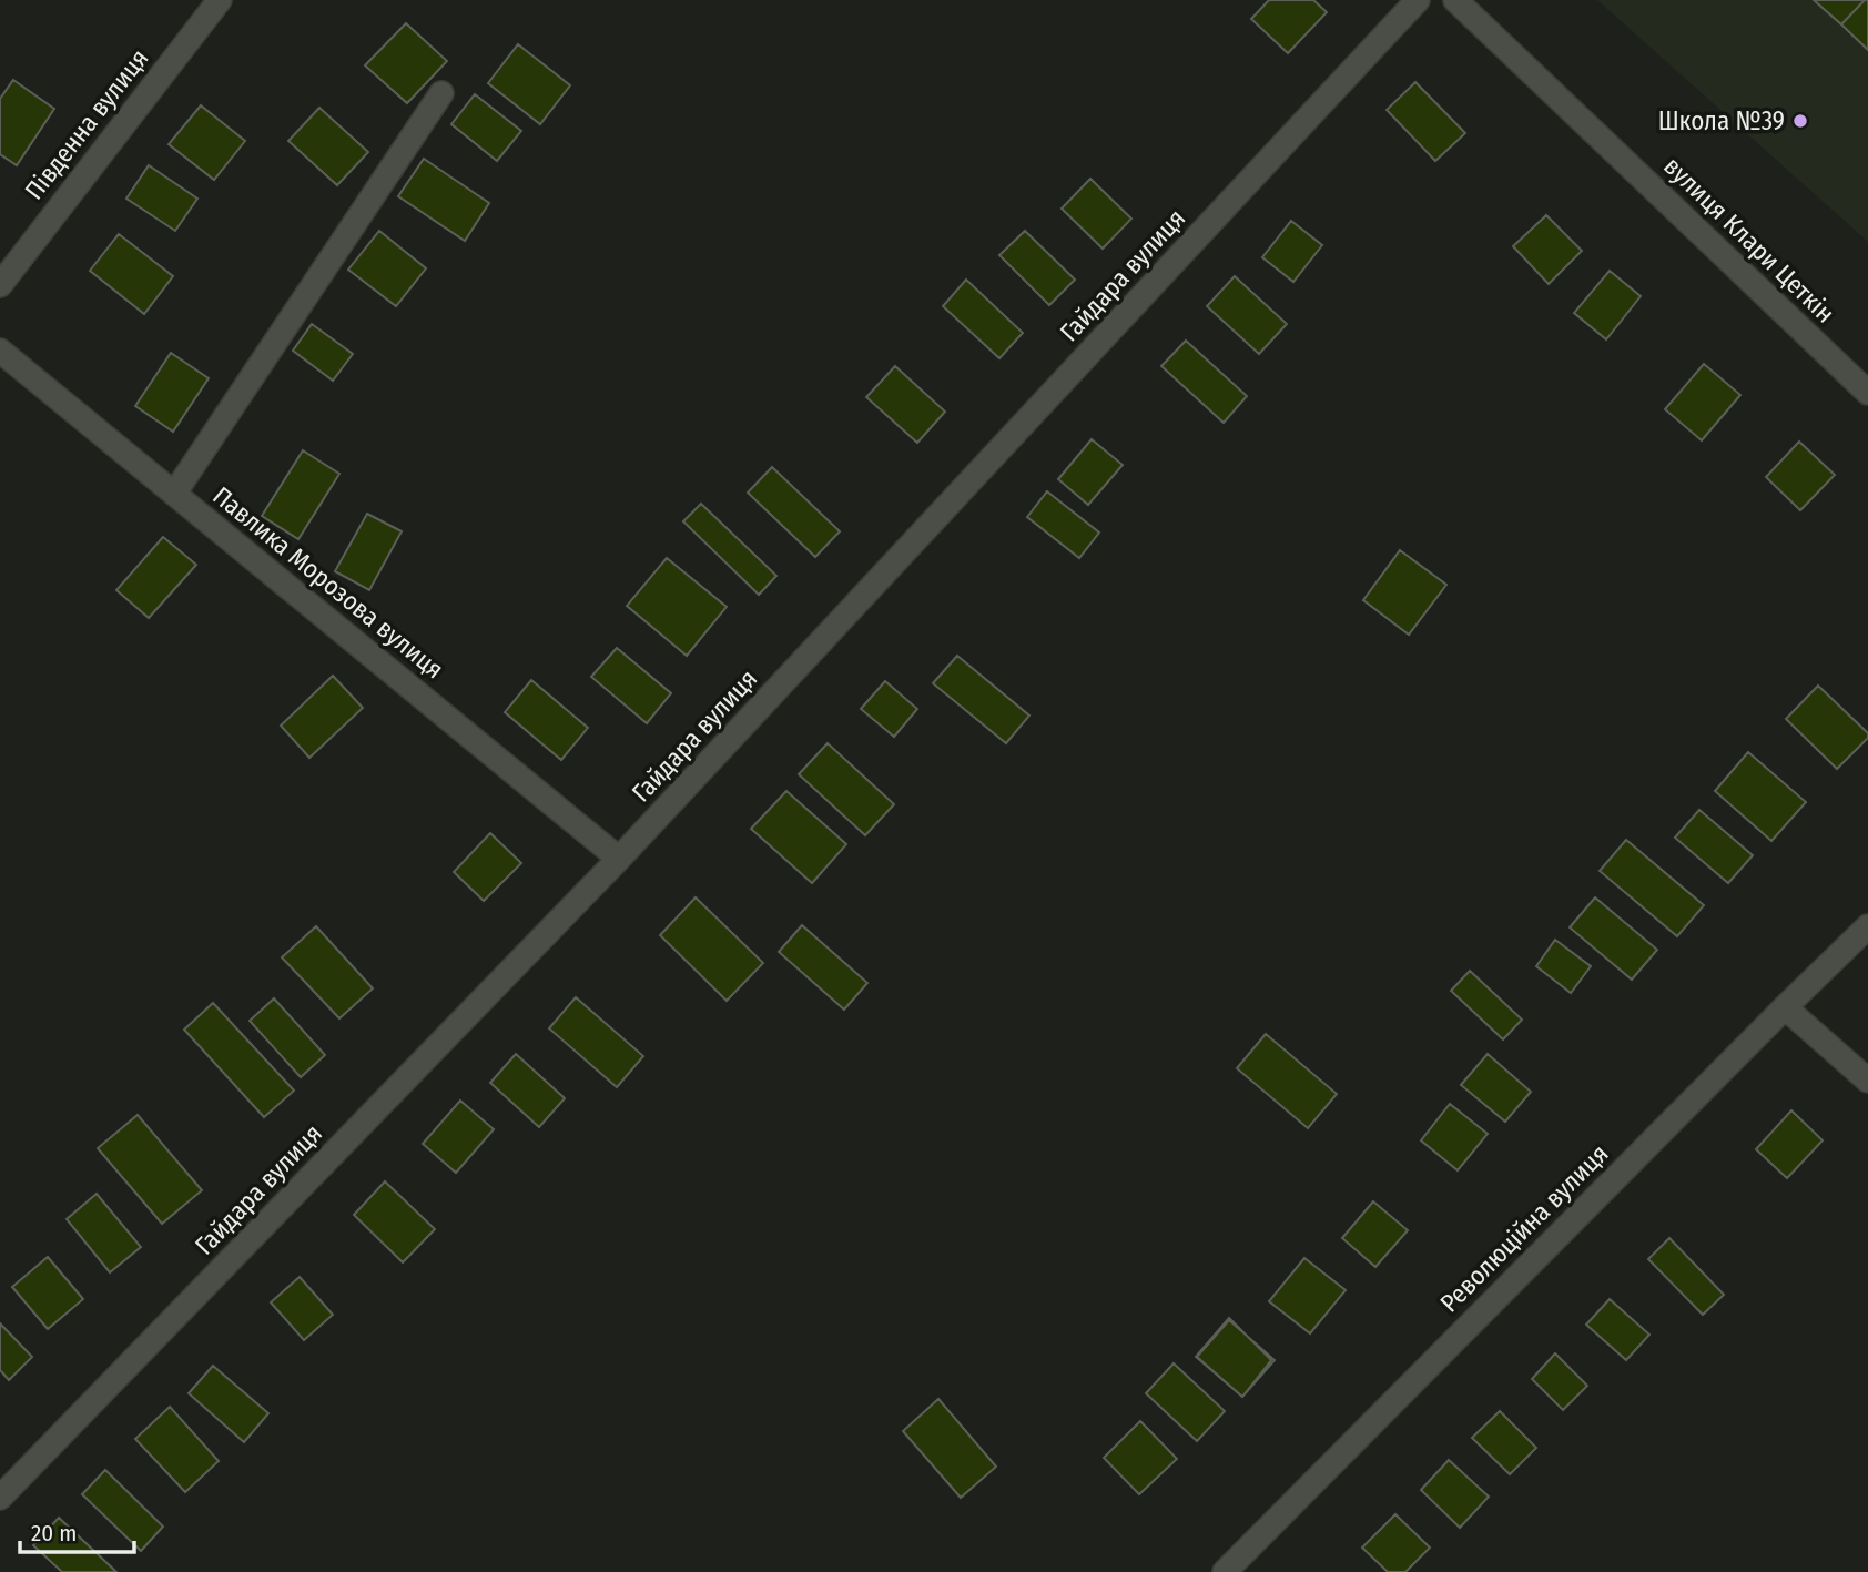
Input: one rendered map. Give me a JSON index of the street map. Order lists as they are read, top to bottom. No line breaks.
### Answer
{"streets":{"street":["Південна вулиця","вулиця Клари Цеткін","Гайдара вулиця","Павлика Морозова вулиця","Революційна вулиця"]},"crossings":[["Гайдара вулиця","Павлика Морозова вулиця"]],"places":["Школа №39"],"scale_bar":"20 m"}
